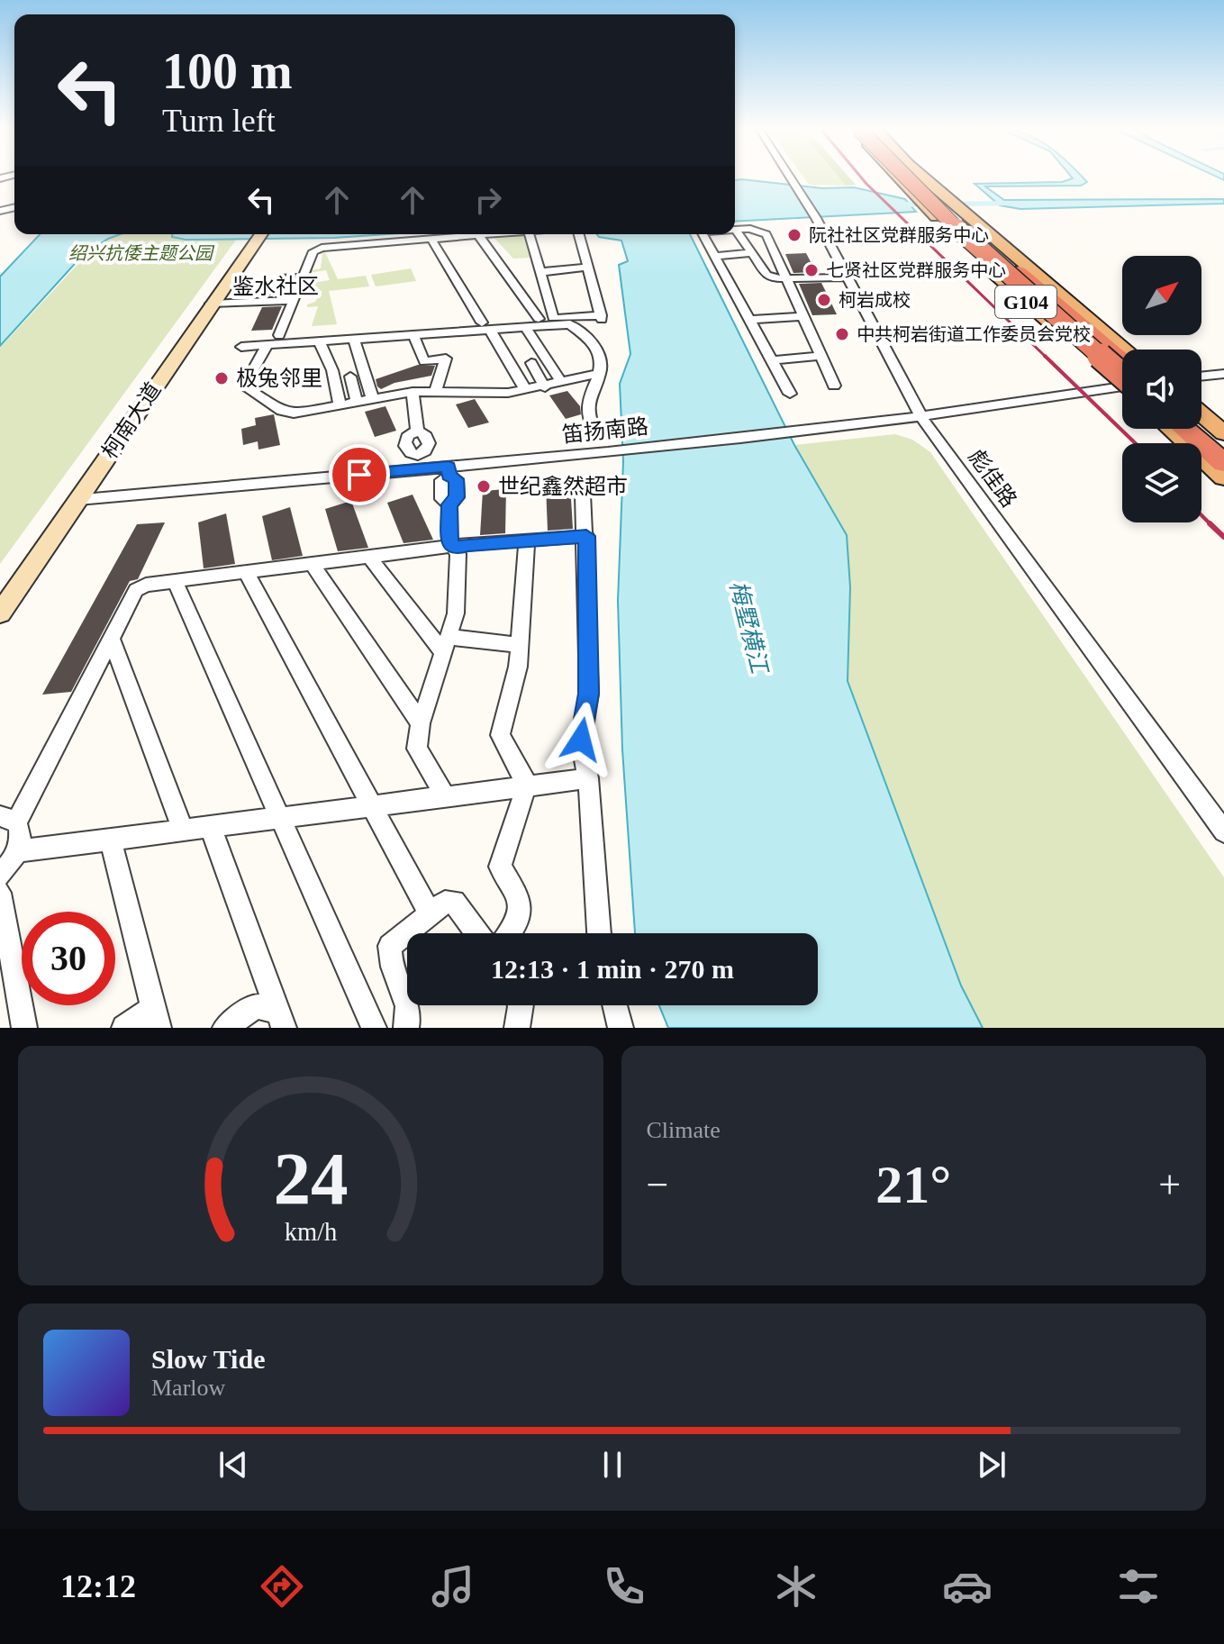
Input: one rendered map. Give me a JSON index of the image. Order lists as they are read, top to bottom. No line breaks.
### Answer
{"streets":{"main road":["G104","柯南大道"],"street":["笛扬南路","彪佳路"]},"crossings":[["柯南大道","笛扬南路"],["笛扬南路","彪佳路"]],"districts":["鉴水社区"],"water":["梅墅横江"],"parks":["绍兴抗倭主题公园"],"places":["阮社社区党群服务中心","七贤社区党群服务中心","柯岩成校","中共柯岩街道工作委员会党校","极兔邻里","世纪鑫然超市"],"north":"top right","page":{"turn":["100 m","Turn left"],"limit":"30","trip":"12:13 · 1 min · 270 m","tile":"Climate","heat":["−","21°","+"],"song":["Slow Tide","Marlow"],"tabs":"12:12","gauge":["24","km/h"]}}
